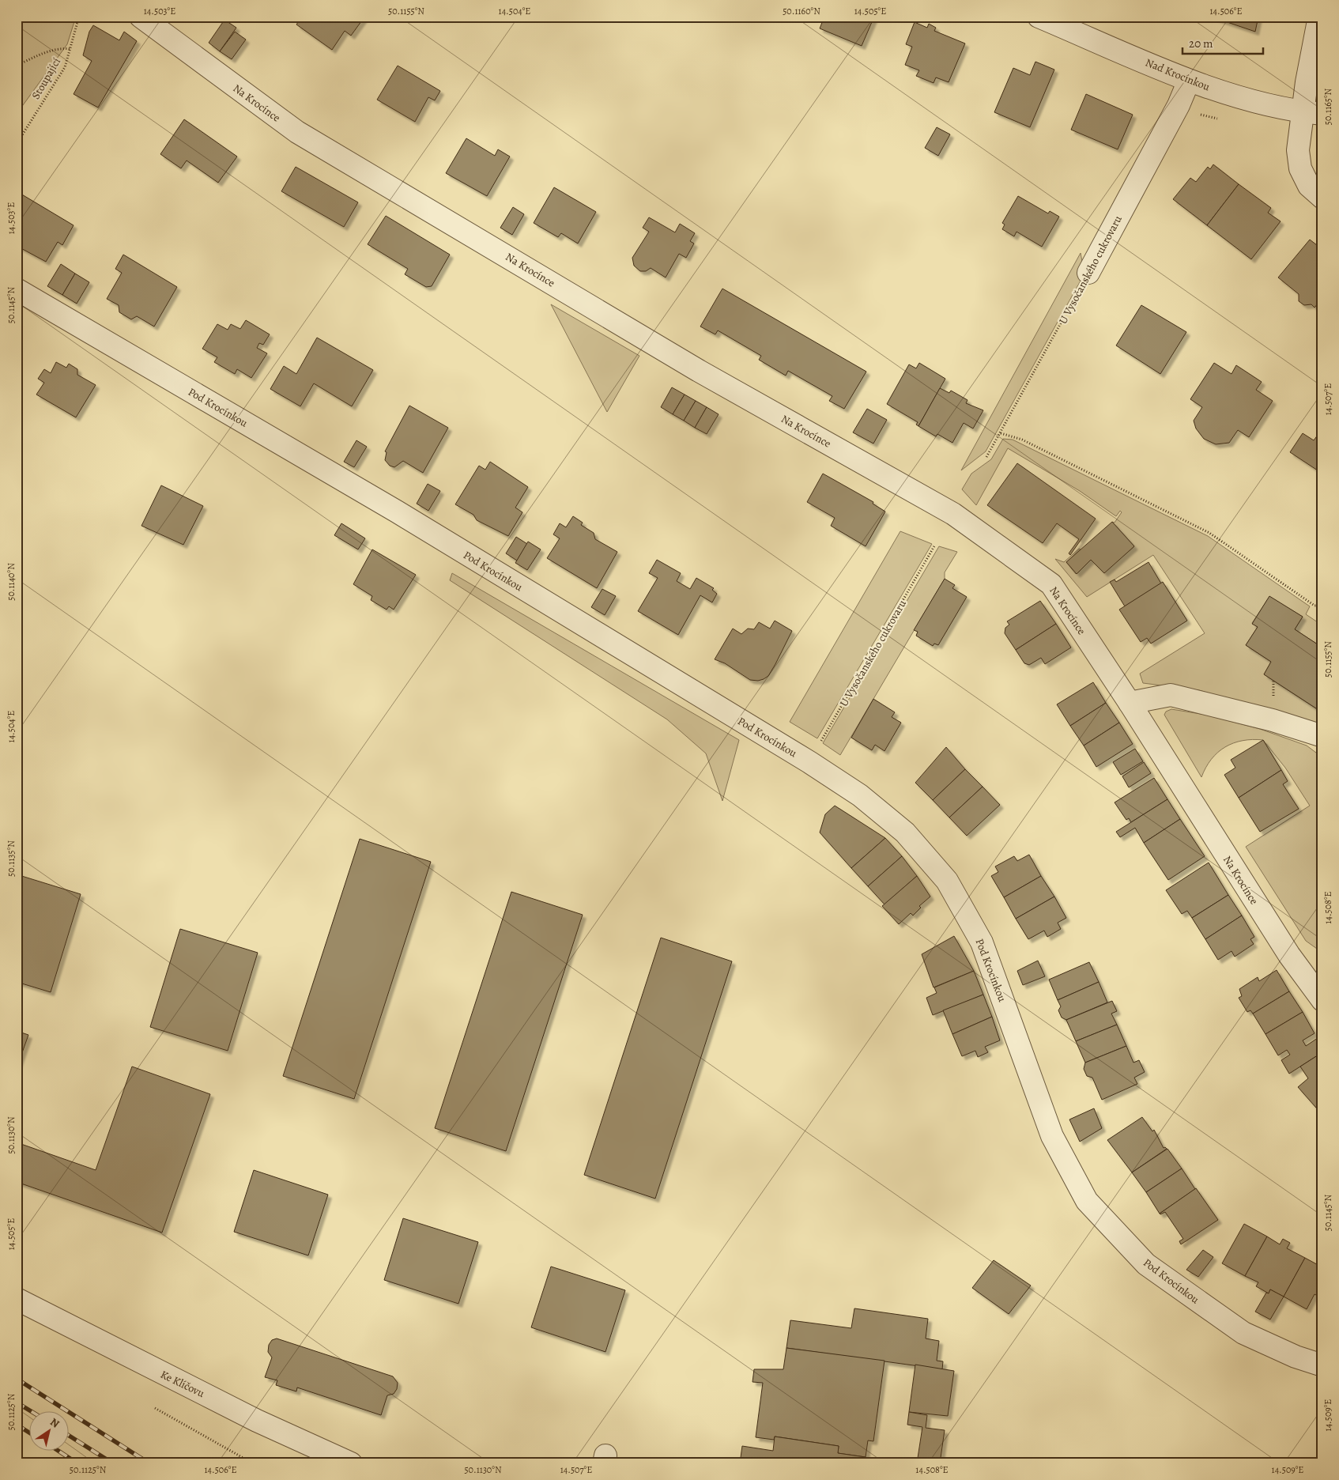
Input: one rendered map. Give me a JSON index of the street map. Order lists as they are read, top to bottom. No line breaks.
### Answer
{"streets":{"street":["Nad Krocínkou","Na Krocínce","U Vysočanského cukrovaru","Pod Krocínkou","Ke Klíčovu"],"path":["Stoupající"]},"crossings":[["Nad Krocínkou","U Vysočanského cukrovaru"],["U Vysočanského cukrovaru","Pod Krocínkou"]],"scale_bar":"20 m","north":"top right","coordinates":["14.503°E","50.1155°N","14.504°E","50.1160°N","14.505°E","14.506°E","50.1165°N","50.1145°N","14.507°E","50.1140°N","50.1135°N","14.508°E","50.1130°N","50.1125°N","14.509°E"]}
